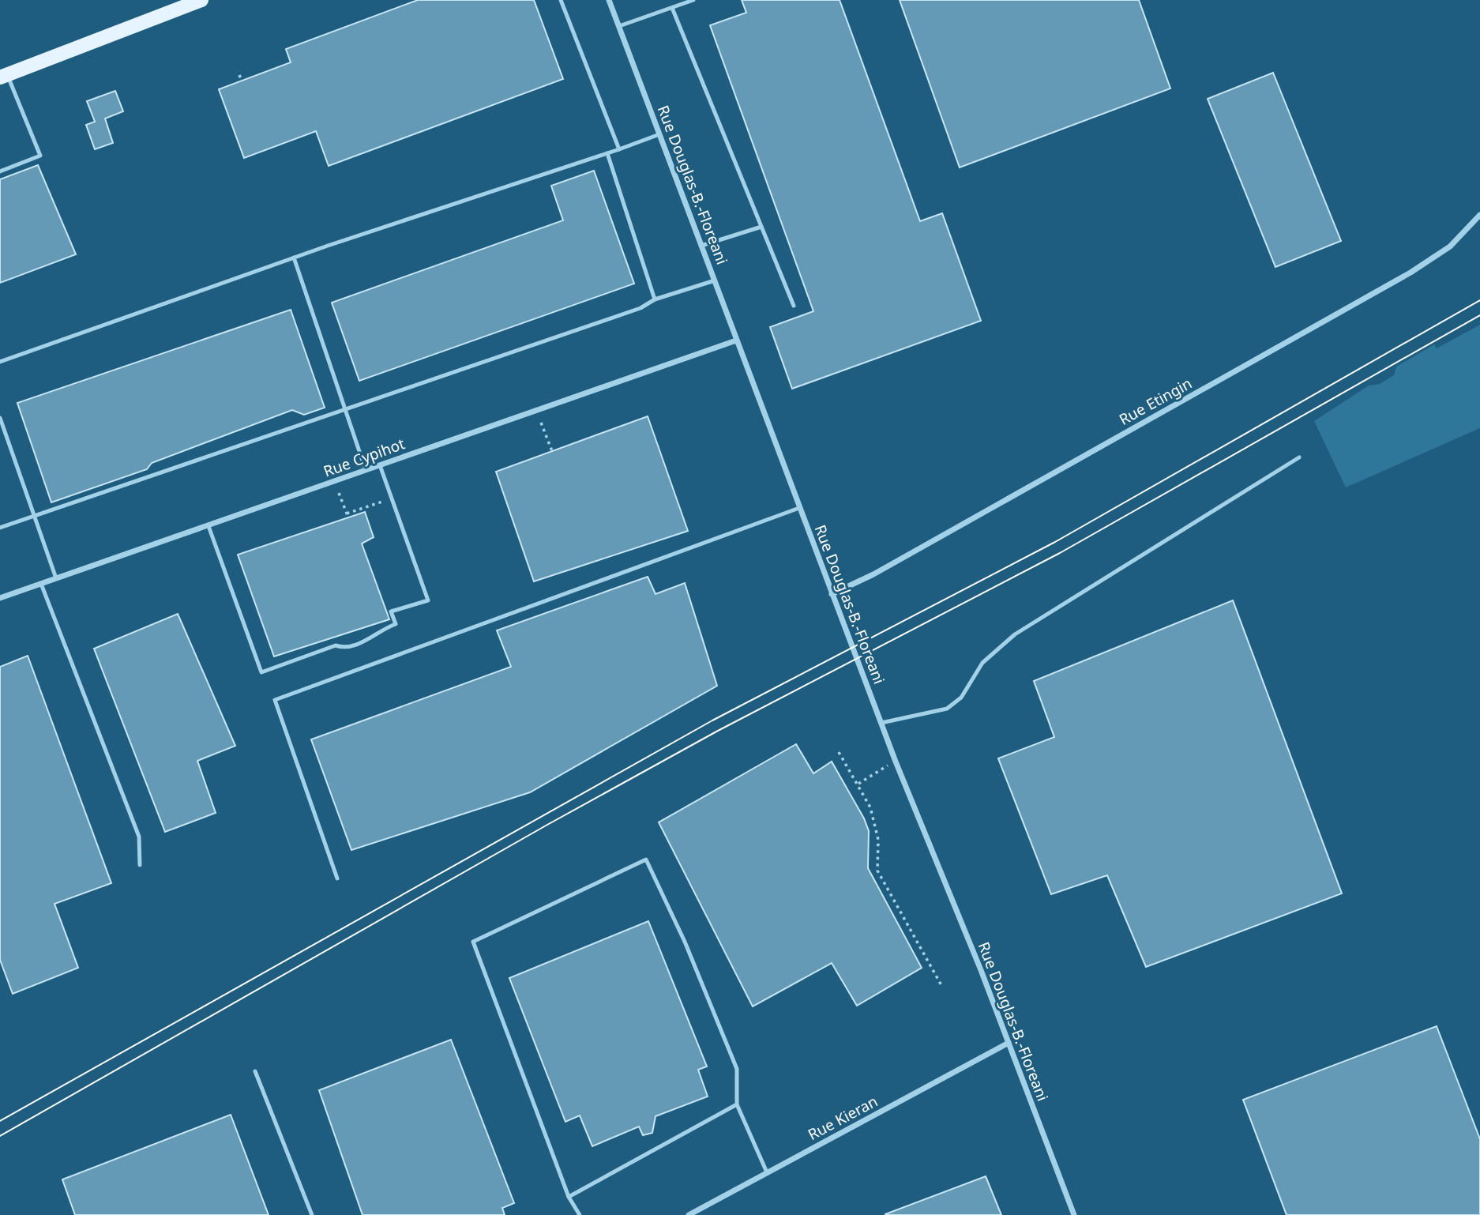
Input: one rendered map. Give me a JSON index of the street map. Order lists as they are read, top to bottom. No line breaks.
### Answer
{"streets":{"street":["Rue Douglas-B.-Floreani","Rue Etingin","Rue Cypihot","Rue Kieran"]},"crossings":[["Rue Douglas-B.-Floreani","Rue Etingin"],["Rue Douglas-B.-Floreani","Rue Cypihot"],["Rue Douglas-B.-Floreani","Rue Kieran"]]}
